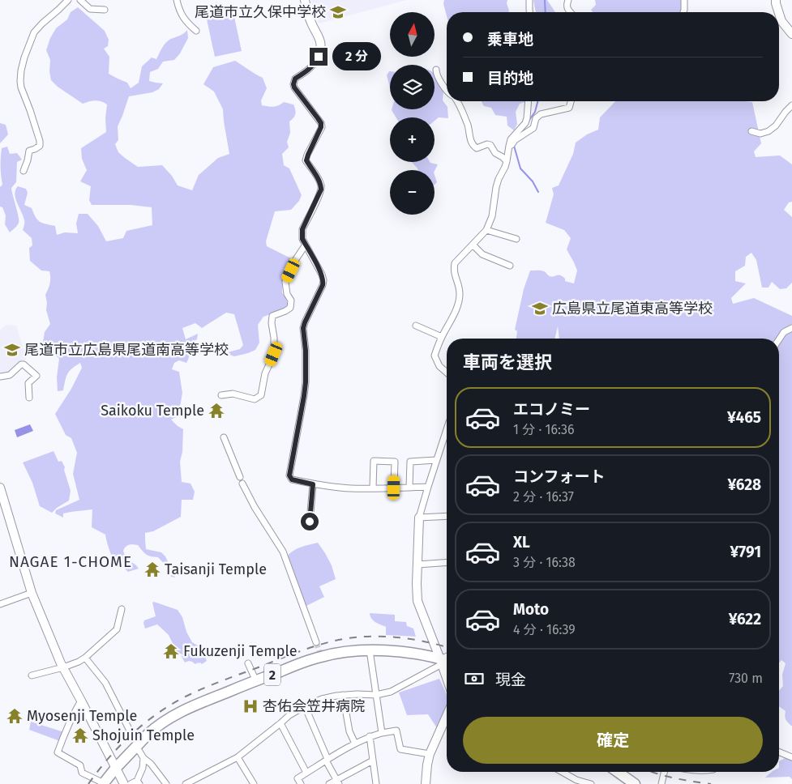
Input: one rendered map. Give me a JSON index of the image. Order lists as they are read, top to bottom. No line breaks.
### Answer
{"streets":{"highway":["2"]},"districts":["NAGAE 1-CHOME"],"places":{"school or university":["尾道市立久保中学校","広島県立尾道東高等学校","尾道市立広島県尾道南高等学校"],"temple":["Saikoku Temple","Taisanji Temple","Fukuzenji Temple","Myosenji Temple","Shojuin Temple"],"hospital":["杏佑会笠井病院"]},"north":"top","page":{"map_buttons":["+","−"],"banner":["乗車地","目的地"],"bubble":"2 分","heading":"車両を選択","list":[{"name":"エコノミー","note":"1 分 · 16:36","value":"¥465"},{"name":"コンフォート","note":"2 分 · 16:37","value":"¥628"},{"name":"XL","note":"3 分 · 16:38","value":"¥791"},{"name":"Moto","note":"4 分 · 16:39","value":"¥622"}],"pay":["現金","730 m"],"buttons":"確定"}}
